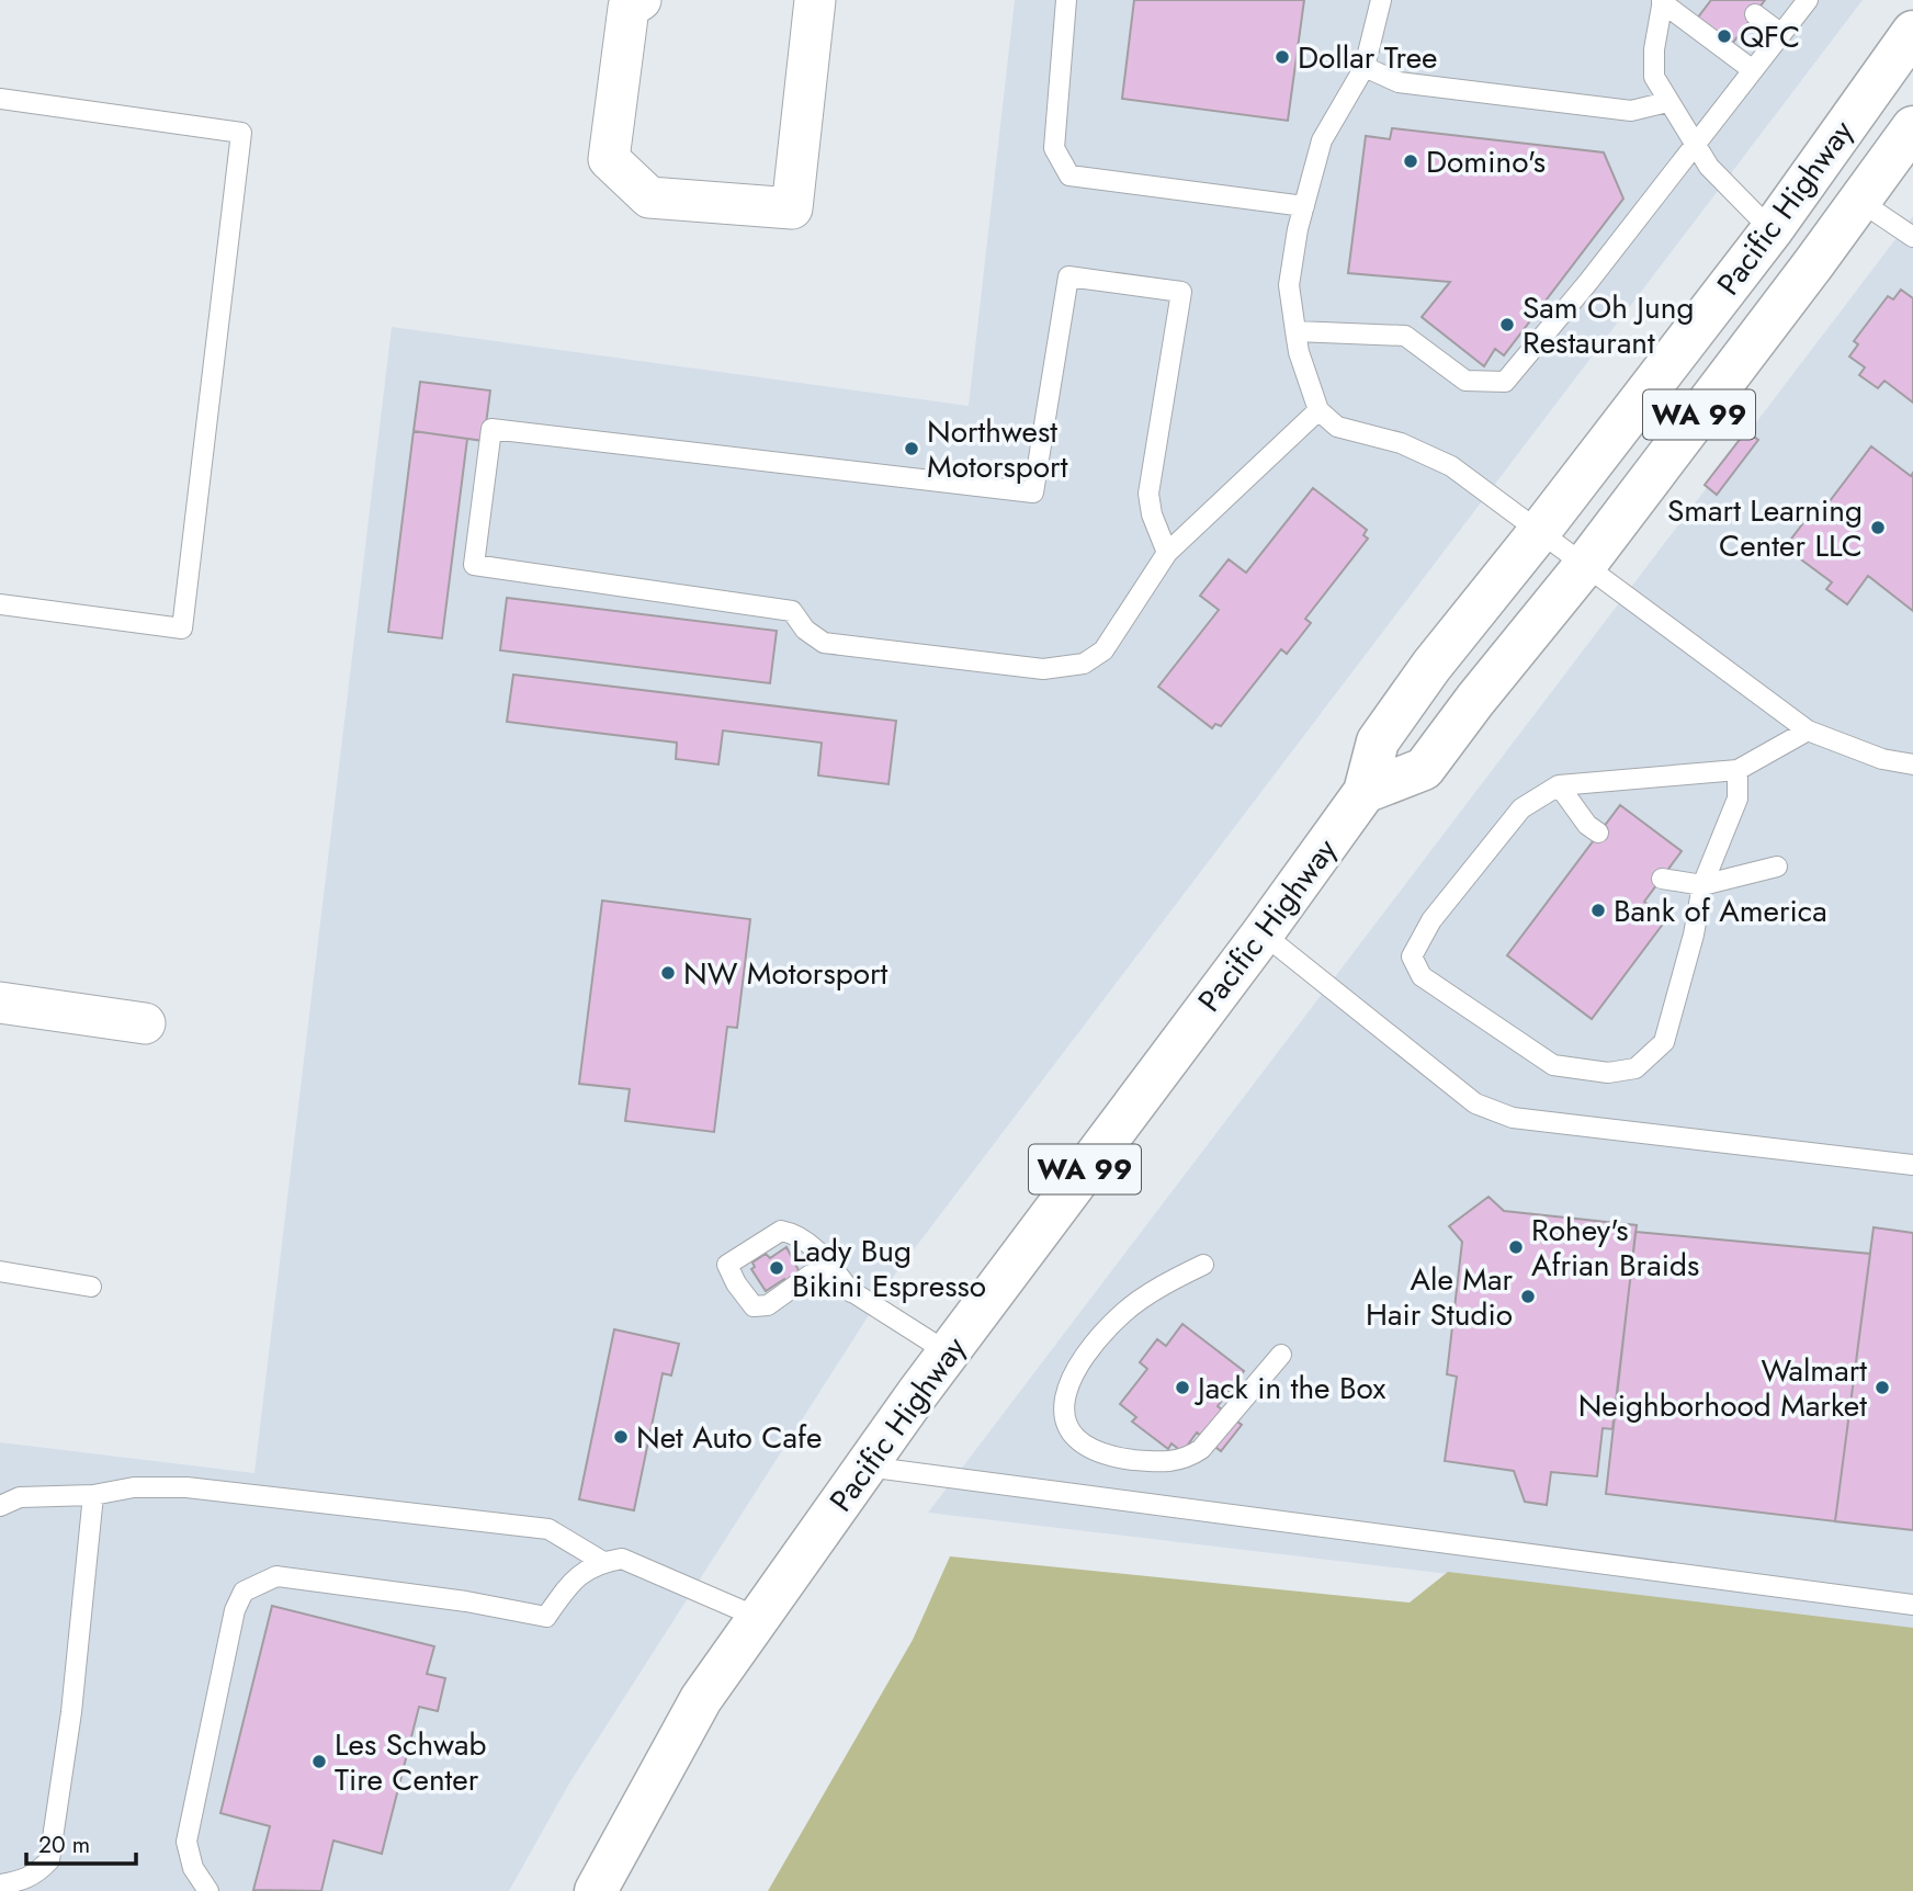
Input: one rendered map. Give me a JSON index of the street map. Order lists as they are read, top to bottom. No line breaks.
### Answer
{"streets":{"highway":["Pacific Highway","WA 99"]},"places":["QFC","Dollar Tree","Domino's","Sam Oh Jung Restaurant","Northwest Motorsport","Smart Learning Center LLC","Bank of America","NW Motorsport","Rohey's Afrian Braids","Lady Bug Bikini Espresso","Ale Mar Hair Studio","Jack in the Box","Walmart Neighborhood Market","Net Auto Cafe","Les Schwab Tire Center"],"scale_bar":"20 m"}
